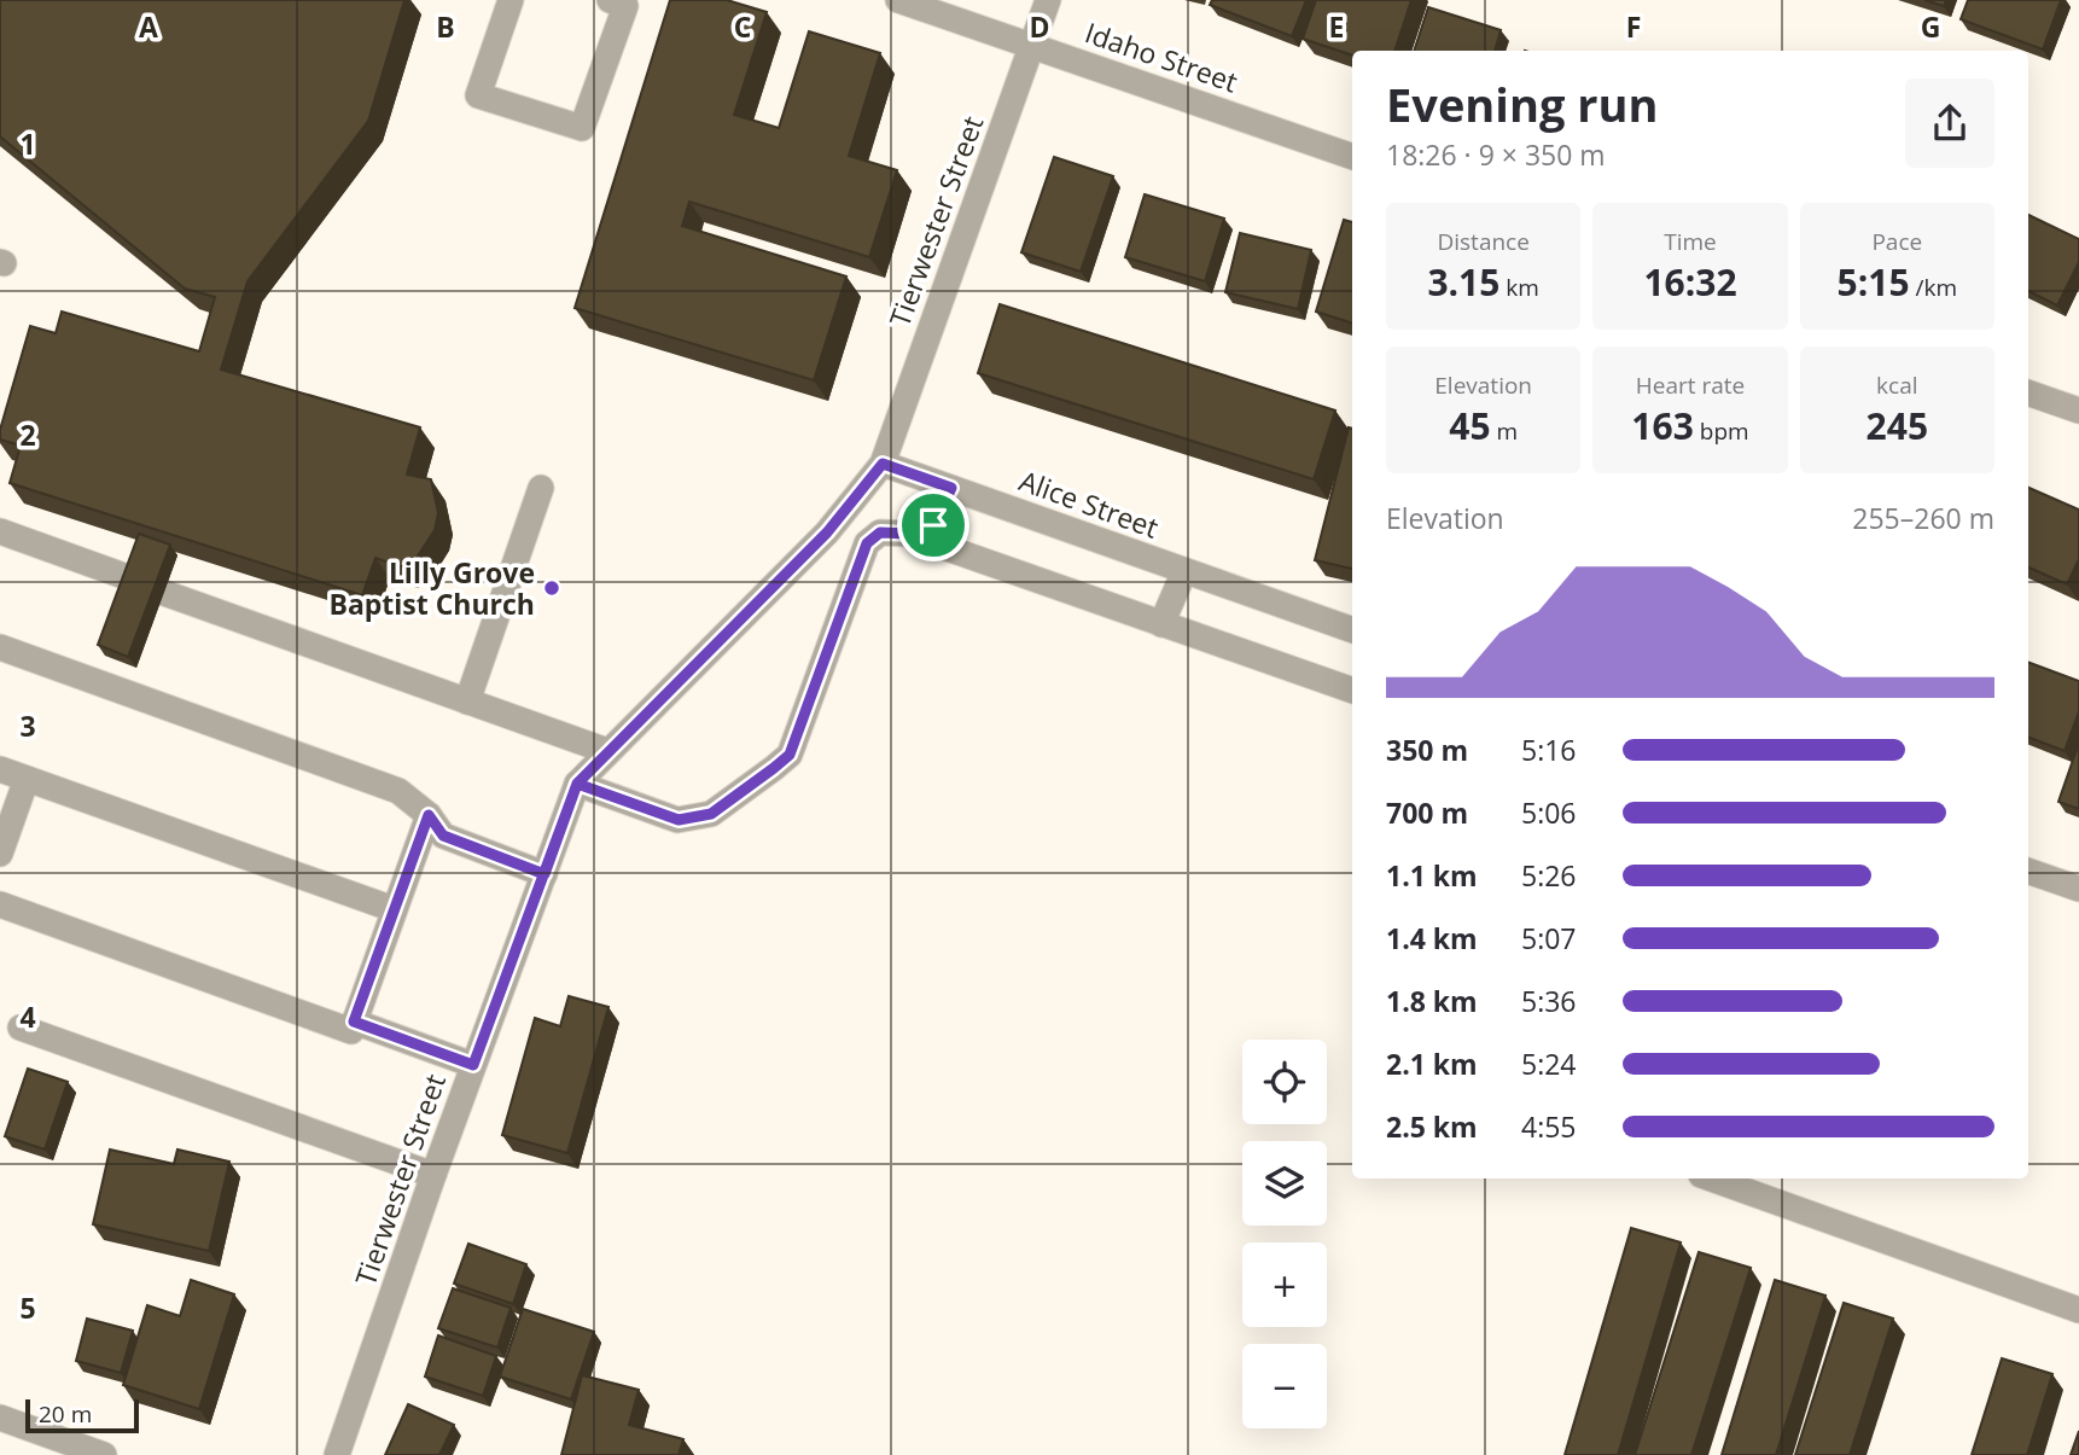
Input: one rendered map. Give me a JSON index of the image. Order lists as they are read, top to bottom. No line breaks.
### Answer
{"streets":{"street":["Idaho Street","Tierwester Street","Alice Street"]},"crossings":[["Idaho Street","Tierwester Street"],["Tierwester Street","Alice Street"]],"places":["Lilly Grove Baptist Church"],"scale_bar":"20 m","page":{"heading":["Evening run","18:26 · 9 × 350 m"],"stats":[["Distance","3.15 km"],["Time","16:32"],["Pace","5:15 /km"],["Elevation","45 m"],["Heart rate","163 bpm"],["kcal","245"]],"chart":["Elevation","255–260 m"],"list":[{"name":"350 m","note":"5:16"},{"name":"700 m","note":"5:06"},{"name":"1.1 km","note":"5:26"},{"name":"1.4 km","note":"5:07"},{"name":"1.8 km","note":"5:36"},{"name":"2.1 km","note":"5:24"},{"name":"2.5 km","note":"4:55"}],"map_buttons":["+","−"],"scale":"20 m"},"grid":{"columns":["A","B","C","D","E","F","G"],"rows":["1","2","3","4","5"]}}
